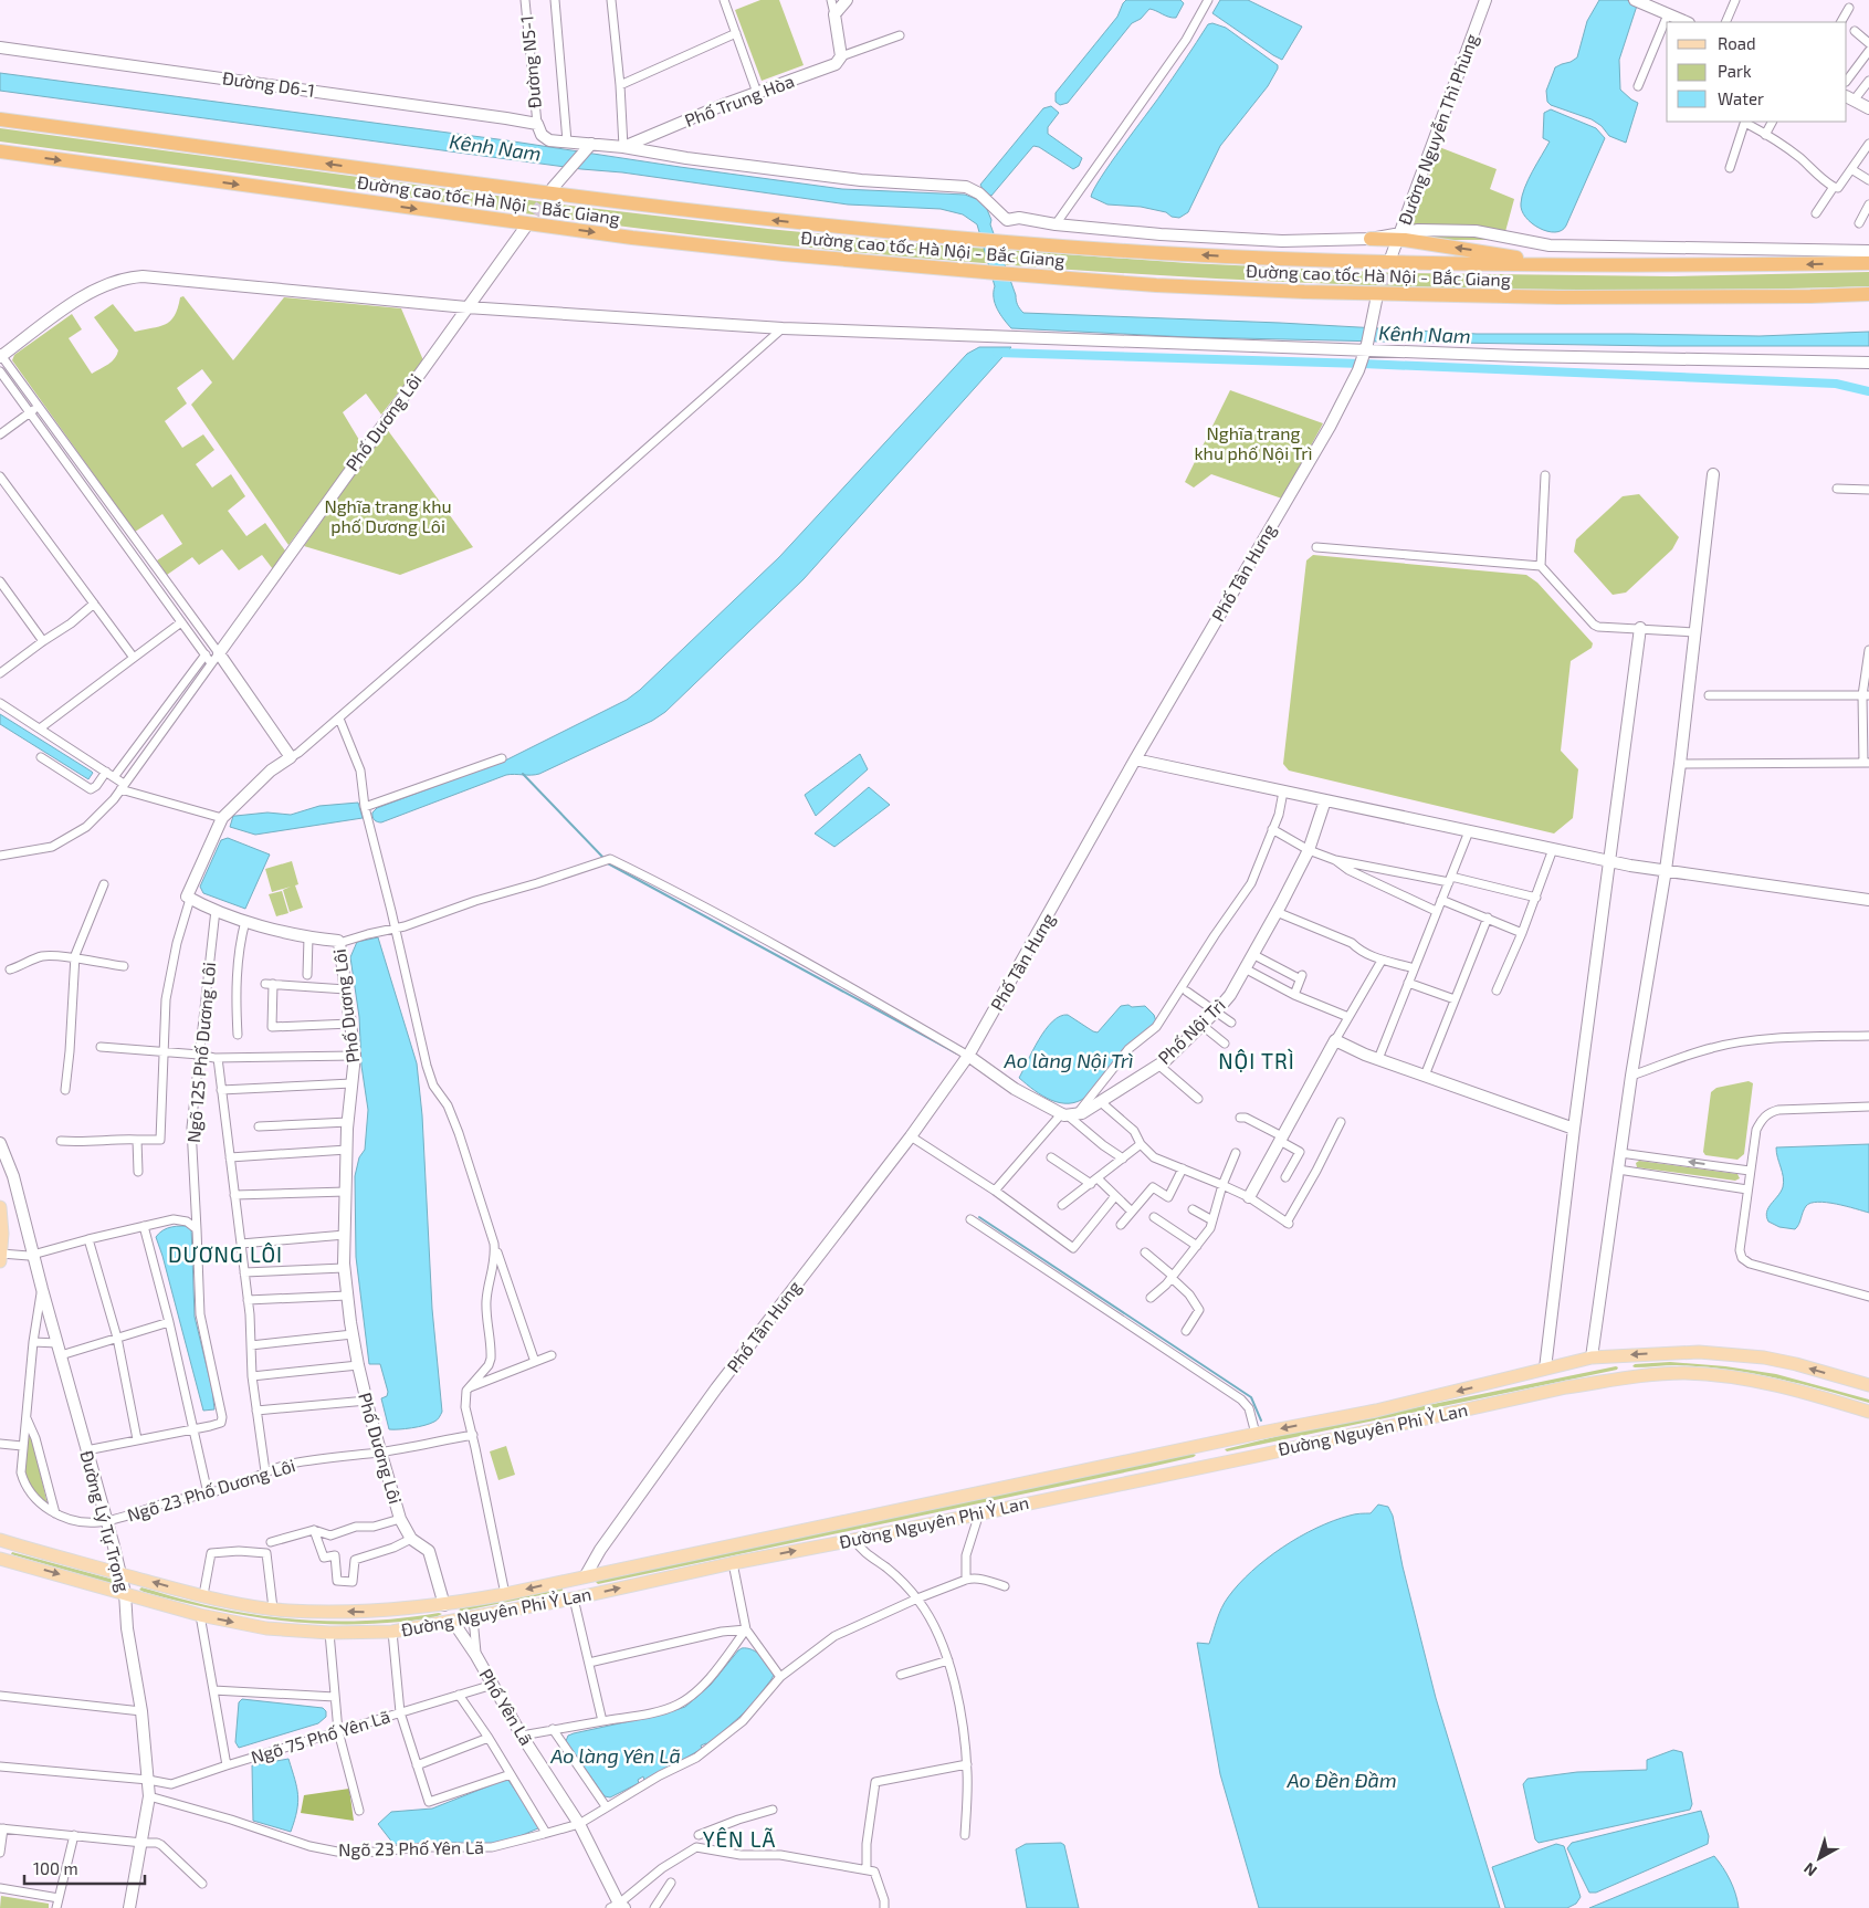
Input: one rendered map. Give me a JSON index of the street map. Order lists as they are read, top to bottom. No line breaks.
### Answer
{"streets":{"highway":["Đường cao tốc Hà Nội - Bắc Giang"],"main road":["Đường Nguyên Phi Ỷ Lan"],"street":["Đường N5-1","Đường D6-1","Phố Trung Hòa","Đường Nguyễn Thì Phùng","Phố Dương Lôi","Phố Tân Hưng","Phố Nội Trì","Ngõ 125 Phố Dương Lôi","Ngõ 23 Phố Dương Lôi","Đường Lý Tự Trọng","Phố Yên Lã","Ngõ 75 Phố Yên Lã","Ngõ 23 Phố Yên Lã"]},"crossings":[["Đường N5-1","Đường D6-1"],["Đường N5-1","Phố Trung Hòa"],["Đường D6-1","Phố Trung Hòa"],["Phố Dương Lôi","Ngõ 125 Phố Dương Lôi"],["Phố Dương Lôi","Đường Nguyên Phi Ỷ Lan"],["Phố Dương Lôi","Ngõ 23 Phố Dương Lôi"],["Phố Tân Hưng","Đường Nguyên Phi Ỷ Lan"],["Đường Nguyên Phi Ỷ Lan","Đường Lý Tự Trọng"],["Đường Nguyên Phi Ỷ Lan","Phố Yên Lã"],["Ngõ 23 Phố Dương Lôi","Đường Lý Tự Trọng"],["Đường Lý Tự Trọng","Ngõ 75 Phố Yên Lã"],["Đường Lý Tự Trọng","Ngõ 23 Phố Yên Lã"],["Phố Yên Lã","Ngõ 75 Phố Yên Lã"],["Phố Yên Lã","Ngõ 23 Phố Yên Lã"]],"districts":["NỘI TRÌ","DƯƠNG LÔI","YÊN LÃ"],"water":["Kênh Nam","Ao làng Nội Trì","Ao làng Yên Lã","Ao Đền Đầm"],"parks":["Nghĩa trang khu phố Nội Trì","Nghĩa trang khu phố Dương Lôi"],"legend":["Road","Park","Water"],"scale_bar":"100 m","north":"bottom left"}
